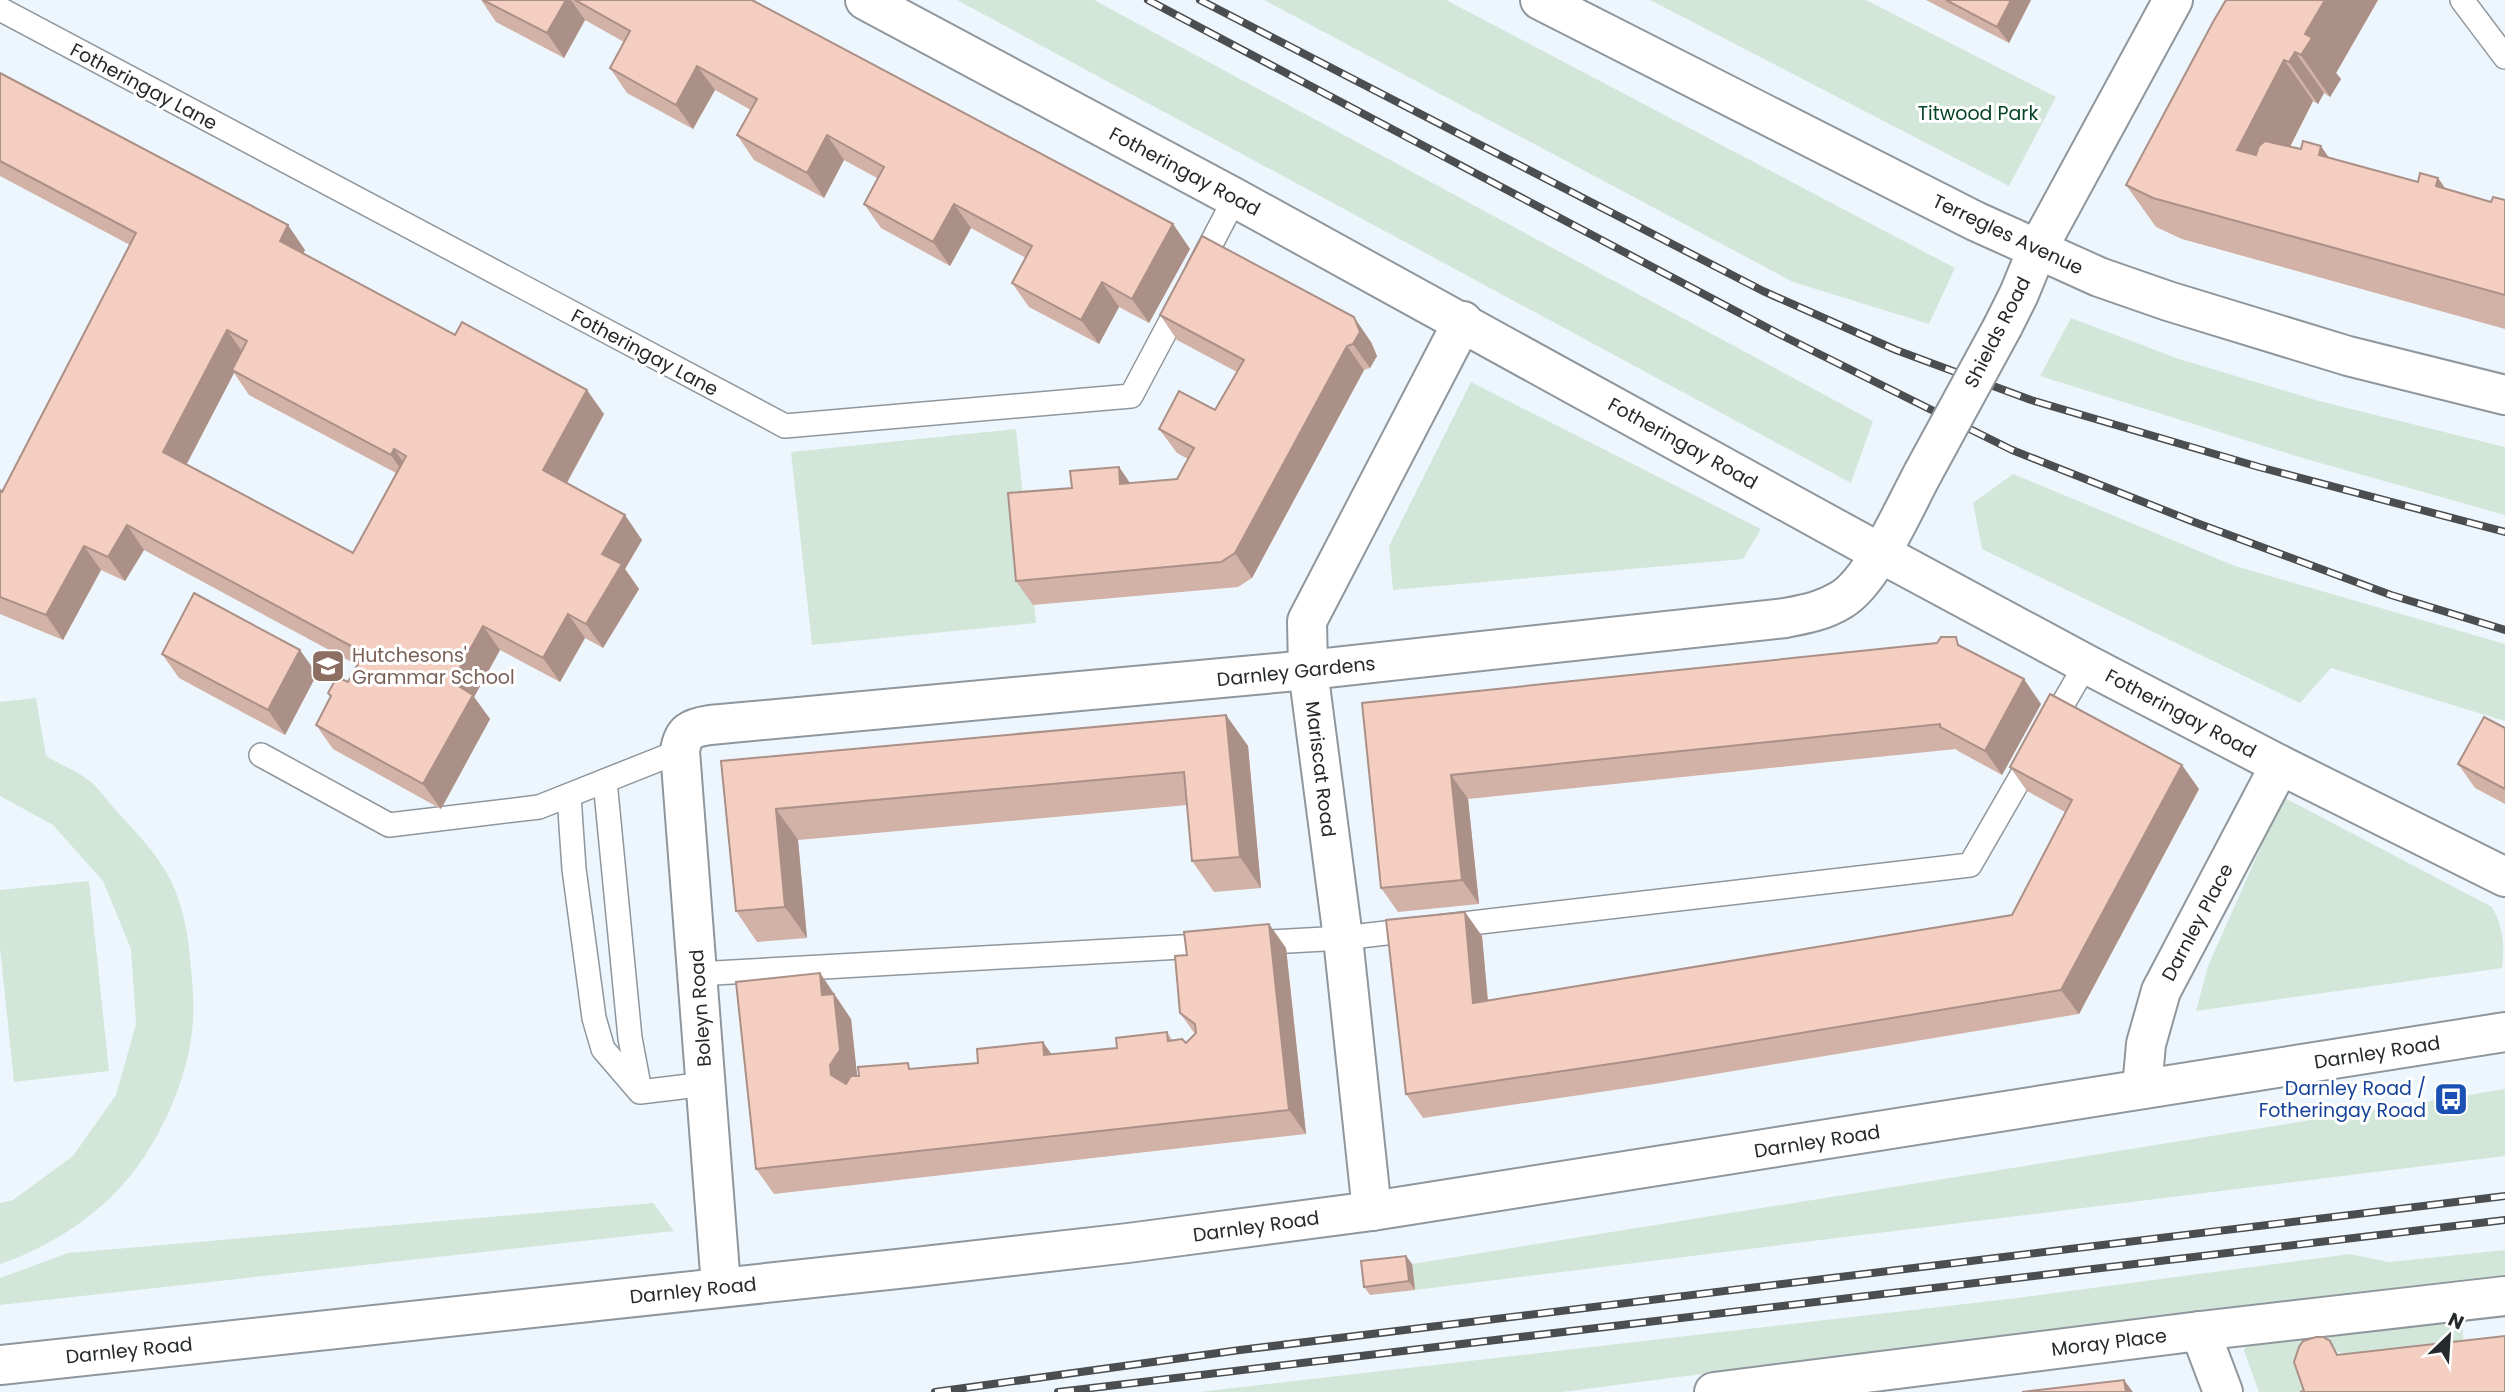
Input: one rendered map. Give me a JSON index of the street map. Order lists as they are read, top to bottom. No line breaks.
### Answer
{"streets":{"street":["Fotheringay Road","Terregles Avenue","Shields Road","Darnley Gardens","Mariscat Road","Darnley Place","Boleyn Road","Darnley Road","Moray Place"],"lane":["Fotheringay Lane"]},"crossings":[["Fotheringay Lane","Fotheringay Road"],["Fotheringay Road","Shields Road"],["Fotheringay Road","Darnley Gardens"],["Fotheringay Road","Mariscat Road"],["Fotheringay Road","Darnley Place"],["Terregles Avenue","Shields Road"],["Shields Road","Darnley Gardens"],["Darnley Gardens","Mariscat Road"],["Darnley Gardens","Boleyn Road"],["Mariscat Road","Darnley Road"],["Darnley Place","Darnley Road"],["Boleyn Road","Darnley Road"]],"parks":["Titwood Park"],"places":{"school or university":["Hutchesons' Grammar School"],"bus stop":["Darnley Road / Fotheringay Road"]},"north":"top right"}
